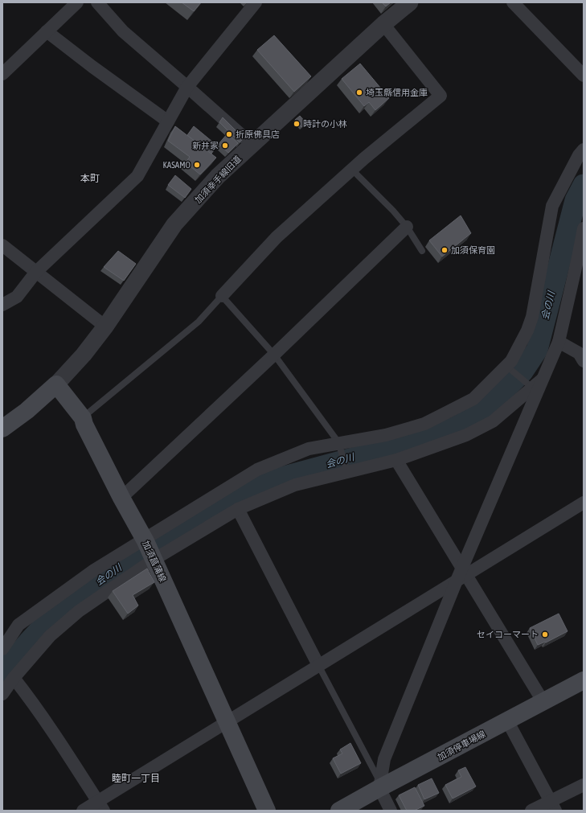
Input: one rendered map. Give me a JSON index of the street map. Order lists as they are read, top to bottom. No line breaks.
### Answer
{"streets":{"main road":["加須菖蒲線","加須停車場線"],"street":["加須幸手線旧道"]},"crossings":[["加須幸手線旧道","加須菖蒲線"]],"districts":["本町","睦町一丁目"],"water":["会の川"],"places":["埼玉縣信用金庫","時計の小林","折原佛具店","新井家","KASAMO","加須保育園","セイコーマート"]}
